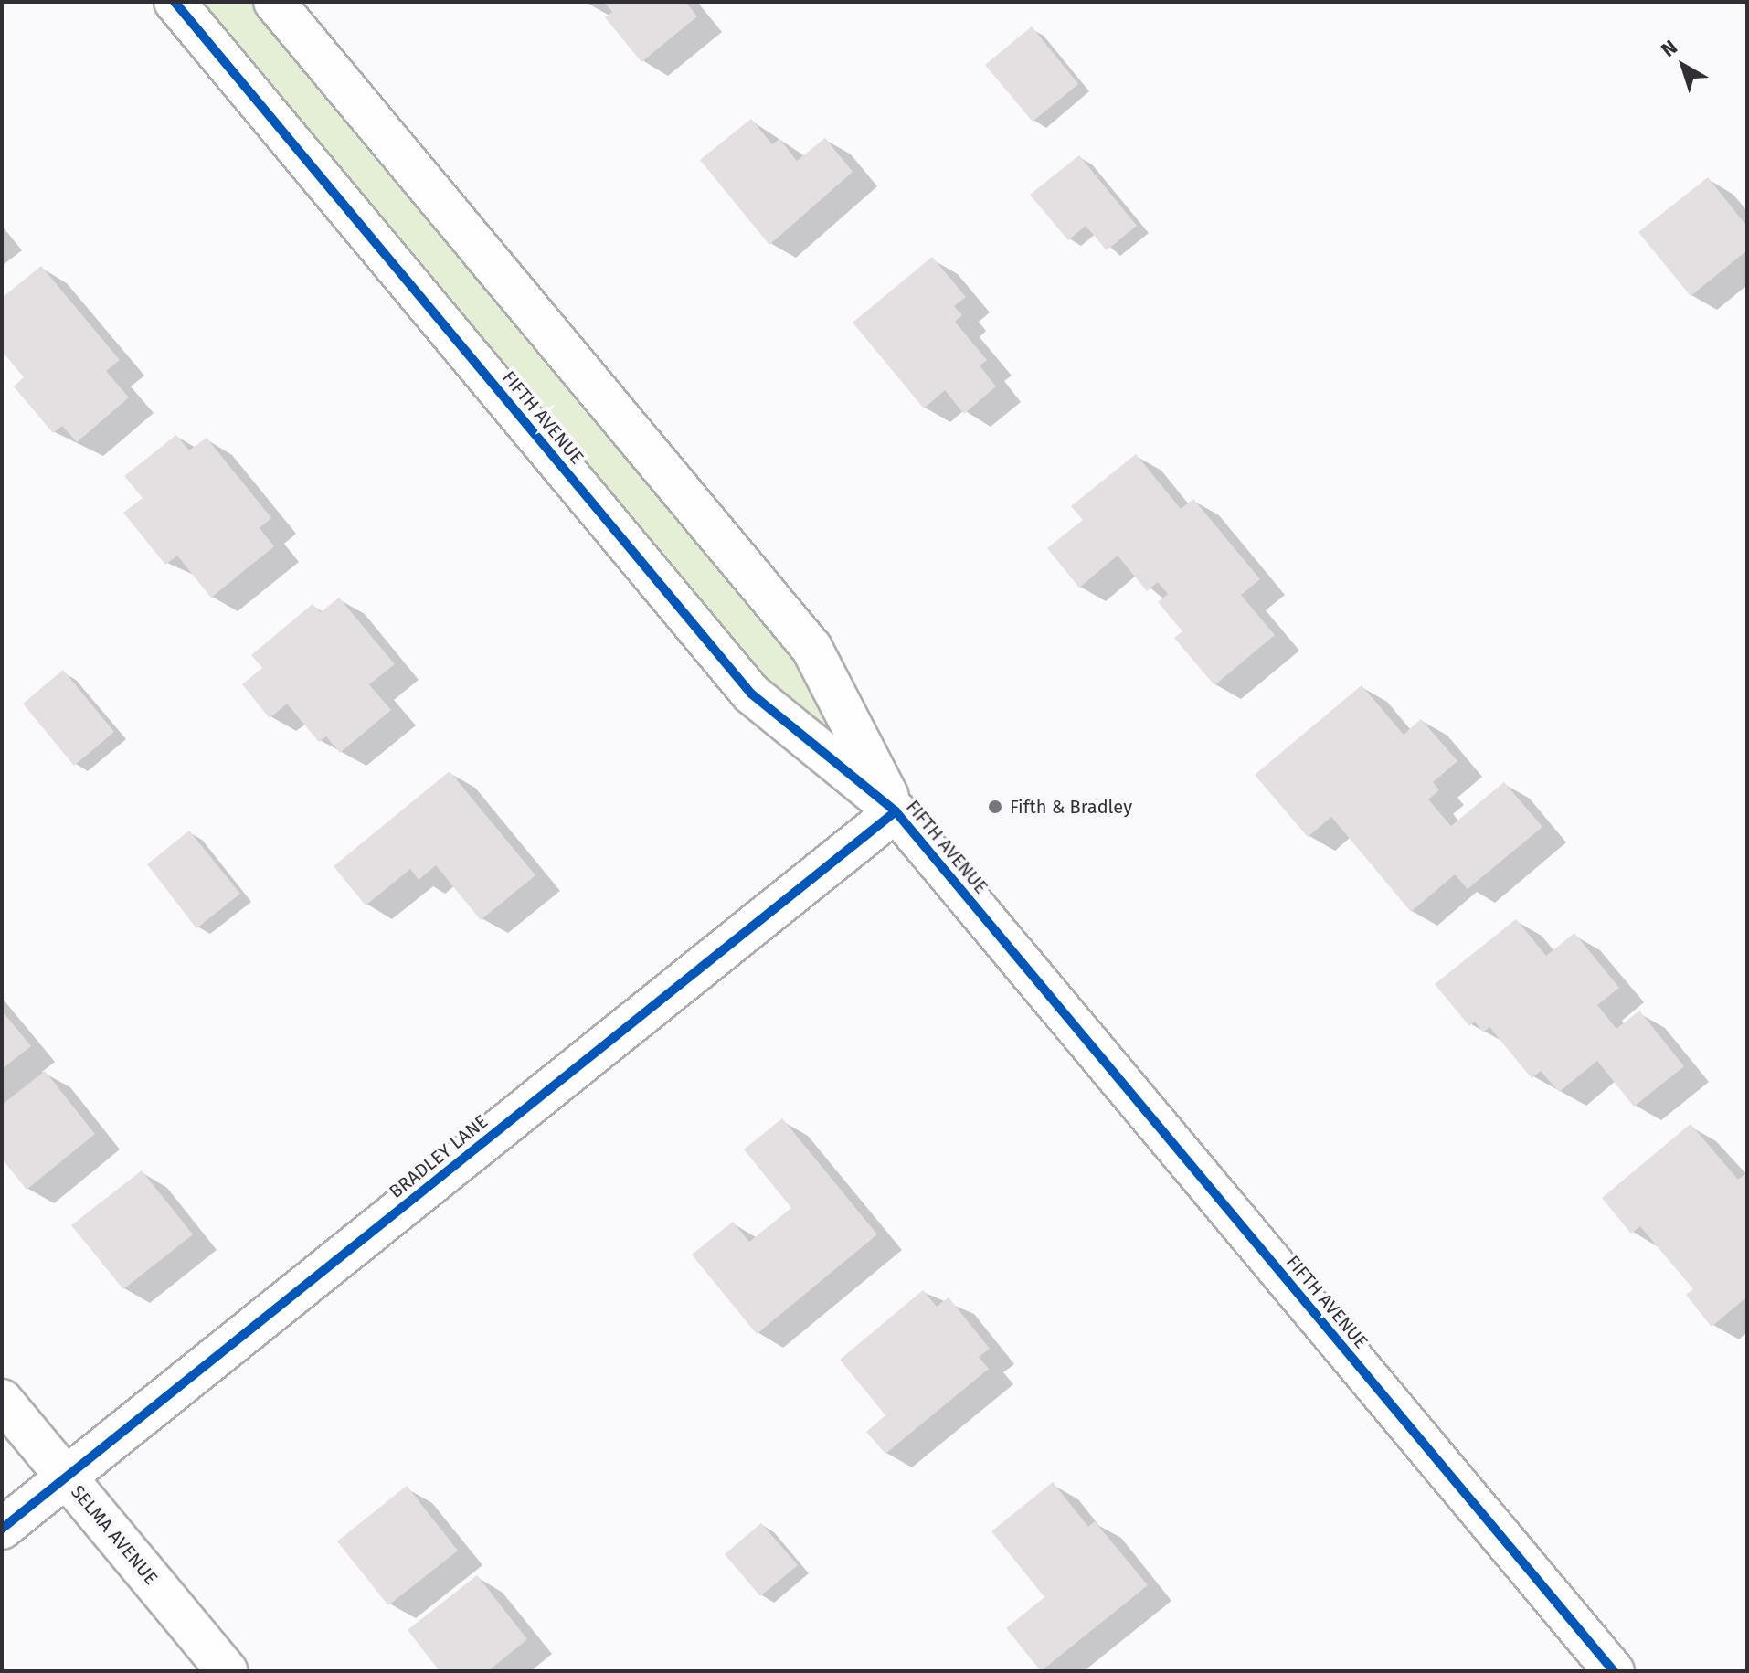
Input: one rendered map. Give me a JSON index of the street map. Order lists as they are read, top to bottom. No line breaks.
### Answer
{"streets":{"street":["FIFTH AVENUE","BRADLEY LANE","SELMA AVENUE"]},"crossings":[["FIFTH AVENUE","BRADLEY LANE"],["BRADLEY LANE","SELMA AVENUE"]],"places":["Fifth & Bradley"],"north":"top left"}
